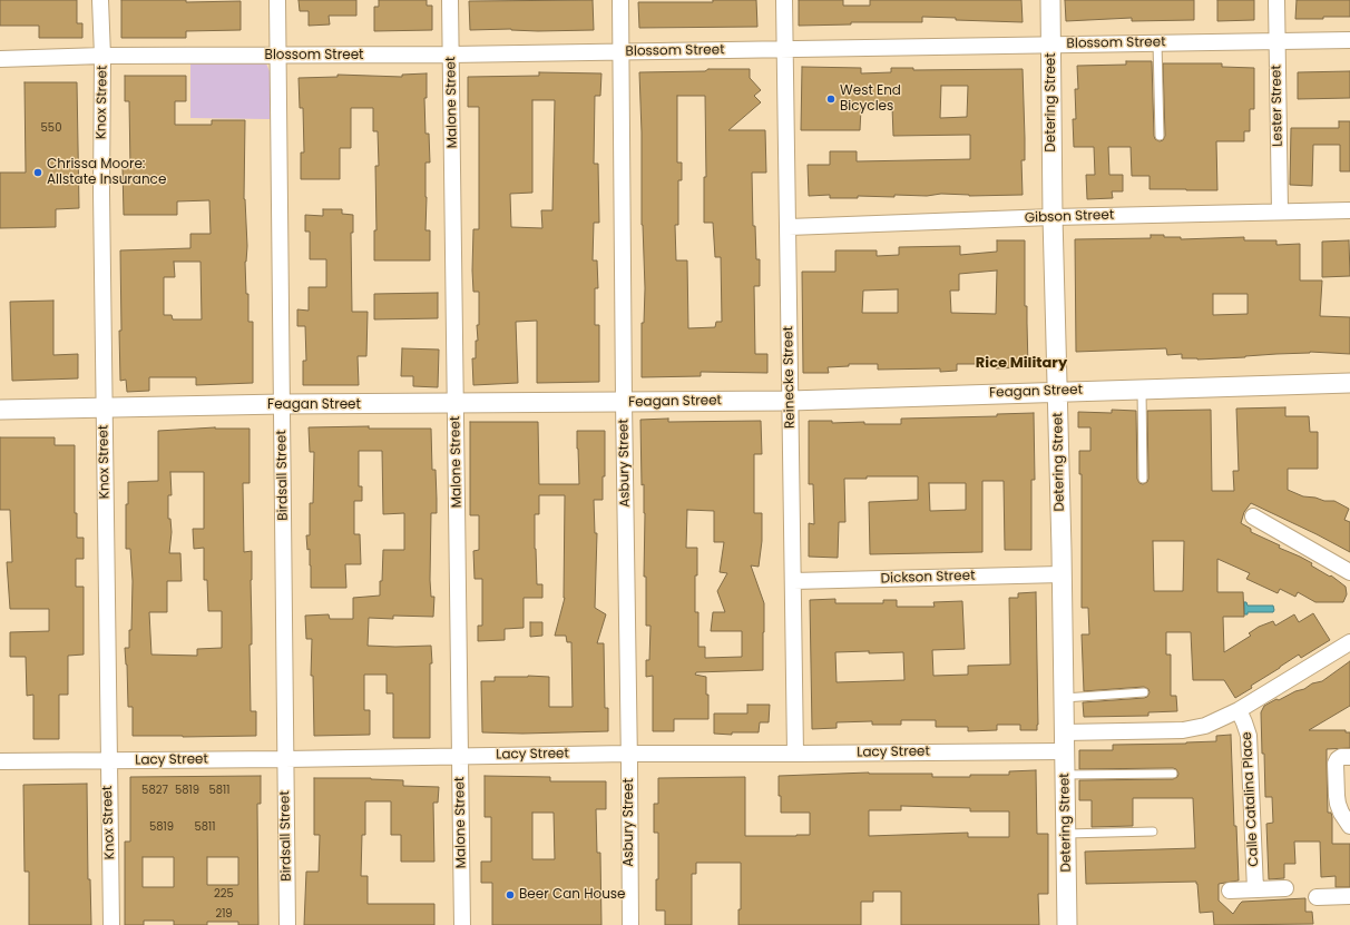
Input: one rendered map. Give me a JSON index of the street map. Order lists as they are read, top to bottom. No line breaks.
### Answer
{"streets":{"street":["Blossom Street","Knox Street","Malone Street","Detering Street","Lester Street","Gibson Street","Reinecke Street","Feagan Street","Asbury Street","Birdsall Street","Dickson Street","Lacy Street","Calle Catalina Place"]},"crossings":[["Blossom Street","Knox Street"],["Blossom Street","Malone Street"],["Blossom Street","Detering Street"],["Blossom Street","Lester Street"],["Blossom Street","Reinecke Street"],["Blossom Street","Asbury Street"],["Blossom Street","Birdsall Street"],["Knox Street","Feagan Street"],["Knox Street","Lacy Street"],["Malone Street","Feagan Street"],["Malone Street","Lacy Street"],["Detering Street","Gibson Street"],["Detering Street","Feagan Street"],["Detering Street","Dickson Street"],["Detering Street","Lacy Street"],["Lester Street","Gibson Street"],["Gibson Street","Reinecke Street"],["Reinecke Street","Feagan Street"],["Reinecke Street","Dickson Street"],["Reinecke Street","Lacy Street"],["Feagan Street","Asbury Street"],["Feagan Street","Birdsall Street"],["Asbury Street","Lacy Street"],["Birdsall Street","Lacy Street"]],"districts":["Rice Military"],"places":["West End Bicycles","Chrissa Moore: Allstate Insurance","Beer Can House"],"house_numbers":["550","5827","5819","5811","5819","5811","225","219"]}
